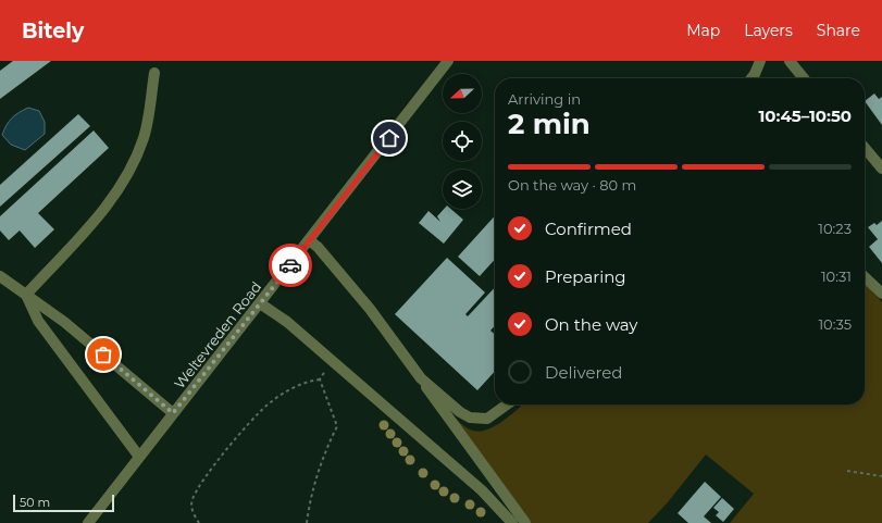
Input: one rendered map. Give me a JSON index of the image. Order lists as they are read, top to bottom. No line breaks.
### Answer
{"streets":{"street":["Weltevreden Road"]},"scale_bar":"50 m","north":"left","page":{"header":"Bitely","nav":["Map","Layers","Share"],"heading":["2 min","Arriving in","10:45–10:50"],"bar":"On the way · 80 m","list":[["Confirmed","10:23"],["Preparing","10:31"],["On the way","10:35"],"Delivered"],"scale":"50 m"}}
